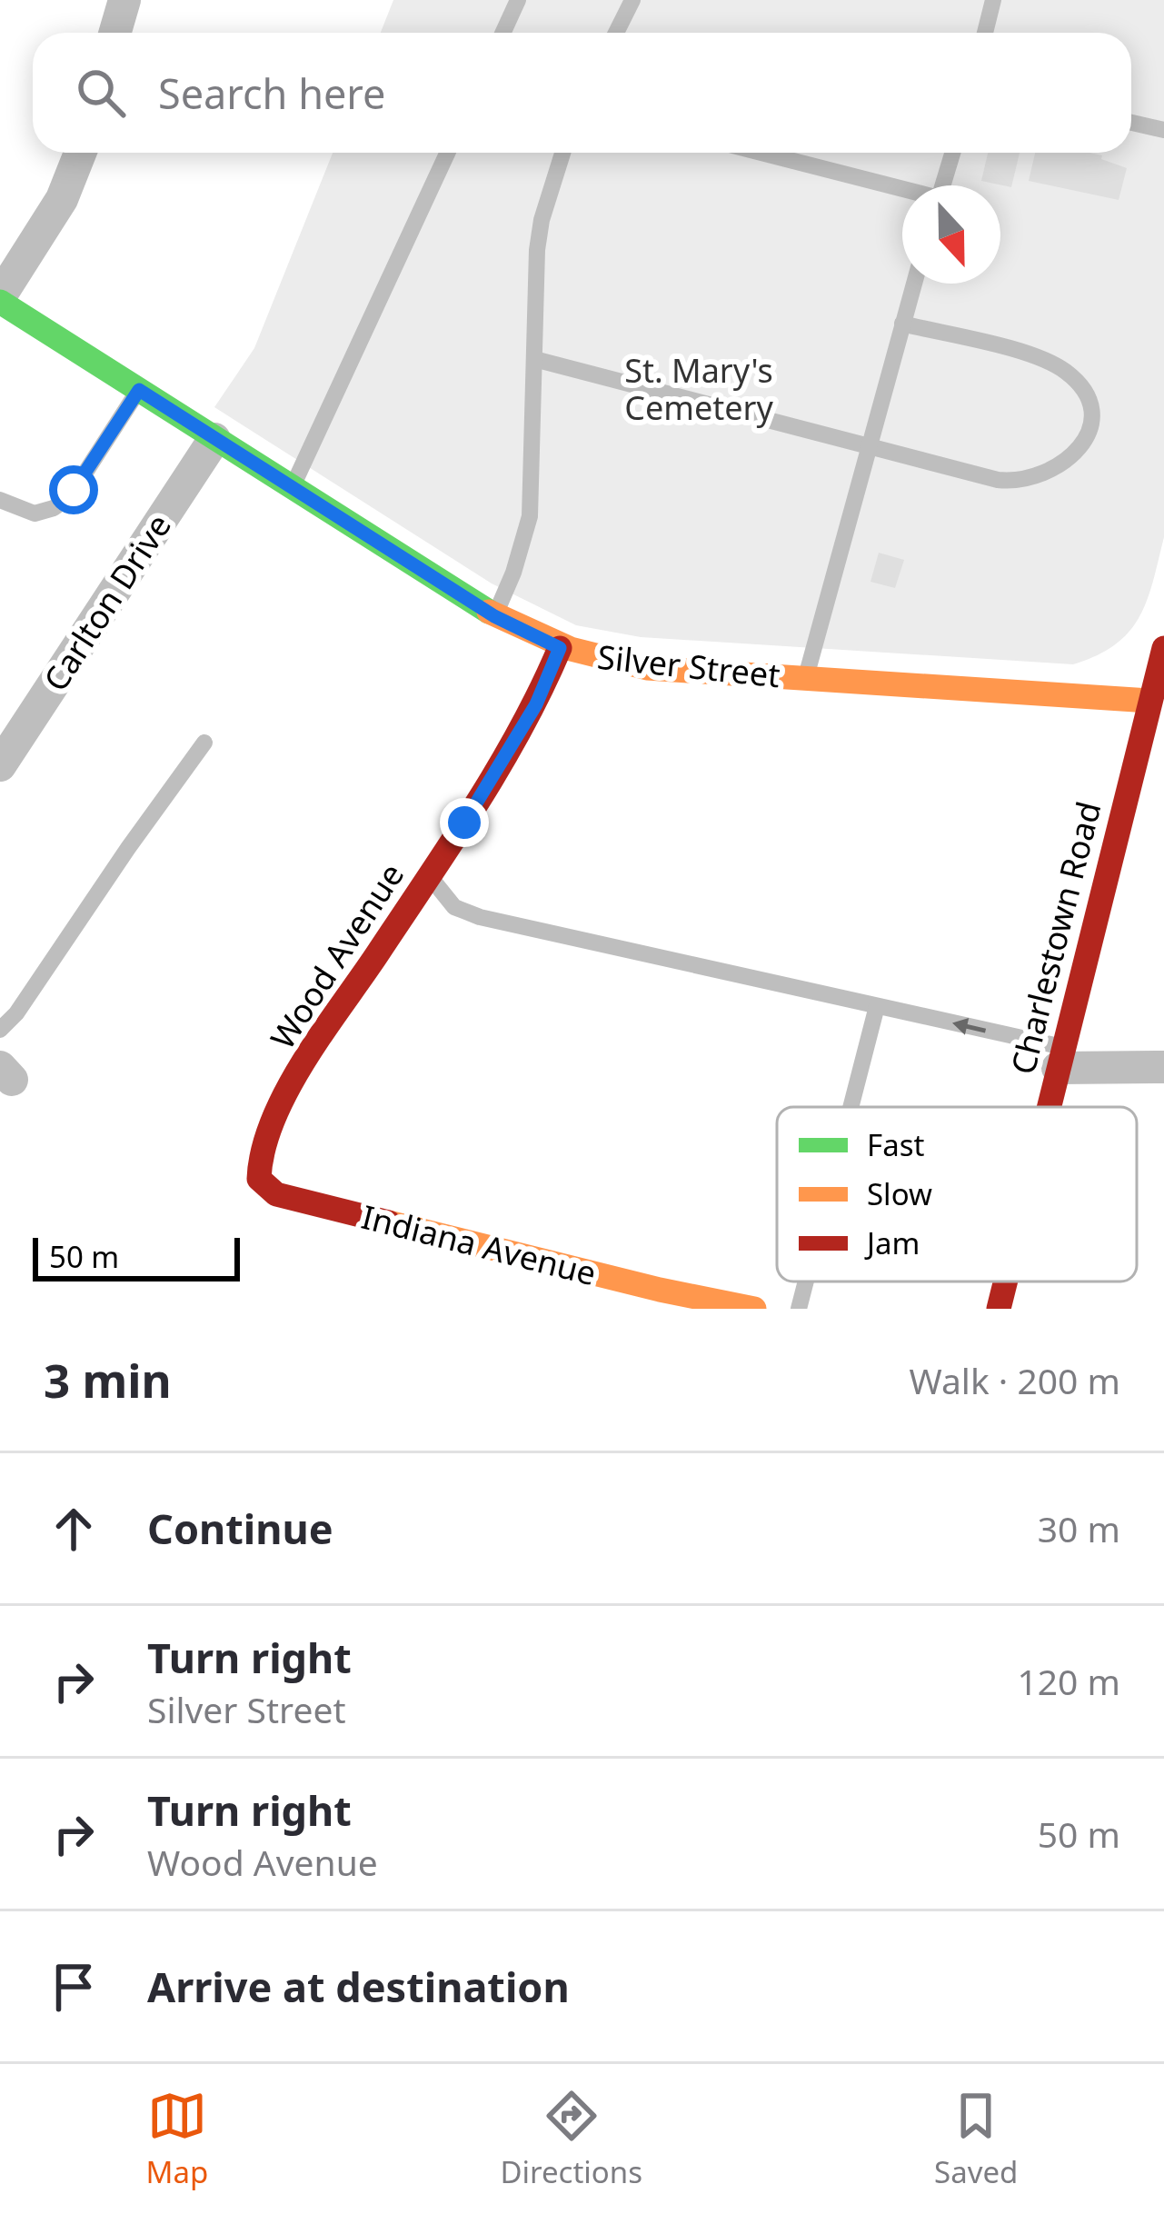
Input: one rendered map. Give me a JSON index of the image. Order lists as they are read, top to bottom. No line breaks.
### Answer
{"streets":{"main road":["Silver Street","Charlestown Road","Wood Avenue","Indiana Avenue"],"street":["Carlton Drive"]},"crossings":[["Carlton Drive","Silver Street"],["Silver Street","Charlestown Road"],["Silver Street","Wood Avenue"],["Wood Avenue","Indiana Avenue"]],"parks":["St. Mary's Cemetery"],"legend":["Fast","Slow","Jam"],"scale_bar":"50 m","north":"bottom","page":{"search":"Search here","scale":"50 m","heading":["3 min","Walk · 200 m"],"list":[["Continue","30 m"],["Turn right","Silver Street","120 m"],["Turn right","Wood Avenue","50 m"],"Arrive at destination"],"nav":["Map","Directions","Saved"]}}
